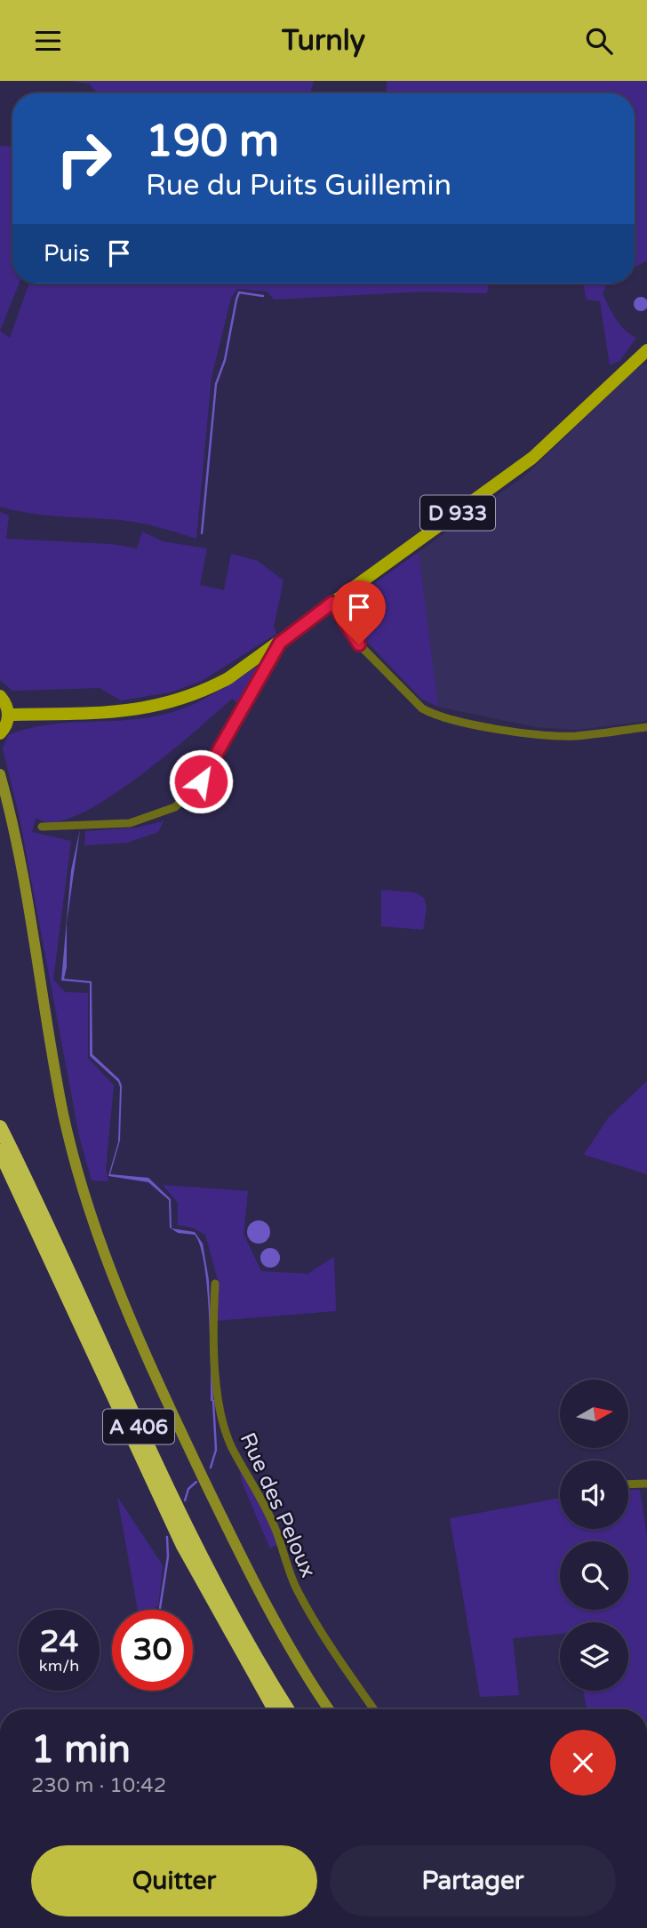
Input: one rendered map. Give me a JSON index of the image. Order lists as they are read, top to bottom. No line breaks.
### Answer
{"streets":{"highway":["A 406"],"main road":["D 933"],"street":["Rue des Peloux"]},"north":"right","page":{"header":"Turnly","turn":["190 m","Rue du Puits Guillemin"],"then":"Puis","speed":"24 km/h","limit":"30","heading":["1 min","230 m · 10:42"],"buttons":["Quitter","Partager"]}}
